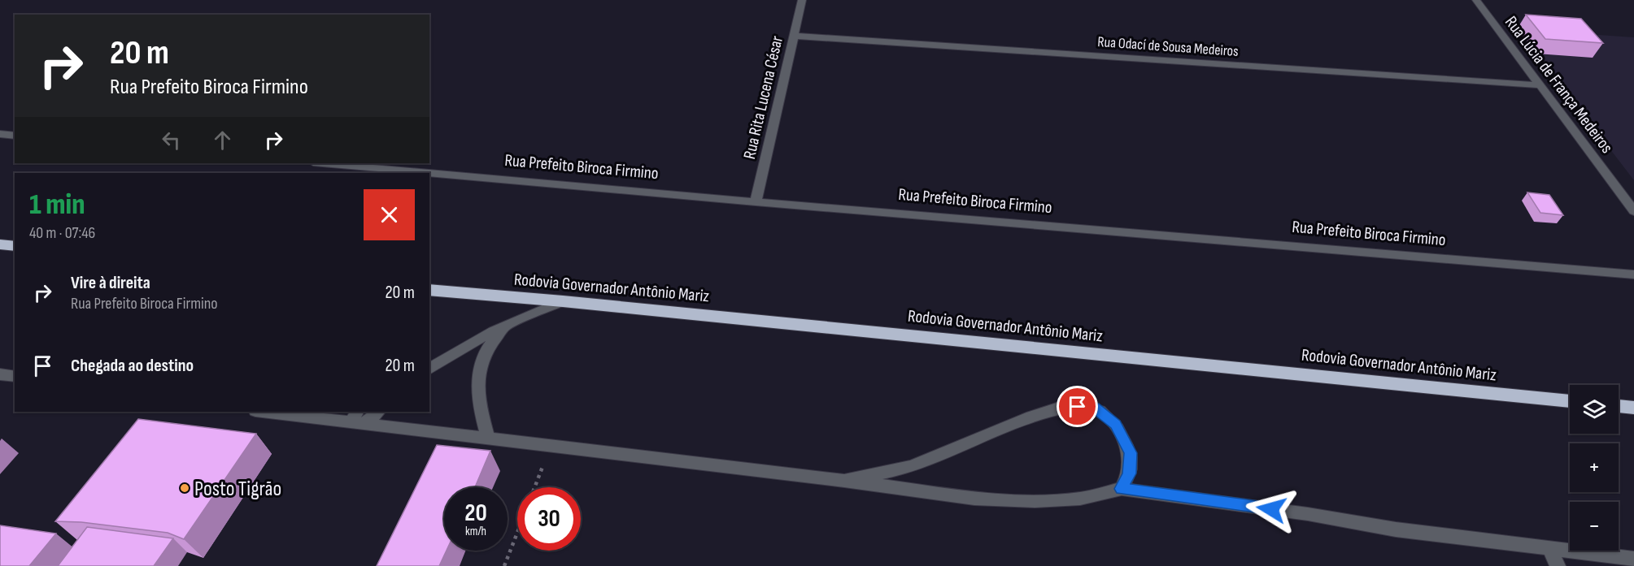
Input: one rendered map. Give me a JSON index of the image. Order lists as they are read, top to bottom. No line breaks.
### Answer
{"streets":{"highway":["Rodovia Governador Antônio Mariz"],"street":["Rua Odací de Sousa Medeiros","Rua Lúcia de França Medeiros","Rua Rita Lucena César","Rua Prefeito Biroca Firmino"]},"crossings":[["Rua Odací de Sousa Medeiros","Rua Lúcia de França Medeiros"],["Rua Odací de Sousa Medeiros","Rua Rita Lucena César"],["Rua Rita Lucena César","Rua Prefeito Biroca Firmino"]],"places":["Posto Tigrão"],"page":{"turn":["20 m","Rua Prefeito Biroca Firmino"],"heading":["1 min","40 m · 07:46"],"list":[{"name":"Vire à direita","note":"Rua Prefeito Biroca Firmino","value":"20 m"},{"name":"Chegada ao destino","value":"20 m"}],"map_buttons":["+","−"],"speed":"20 km/h","limit":"30"}}
